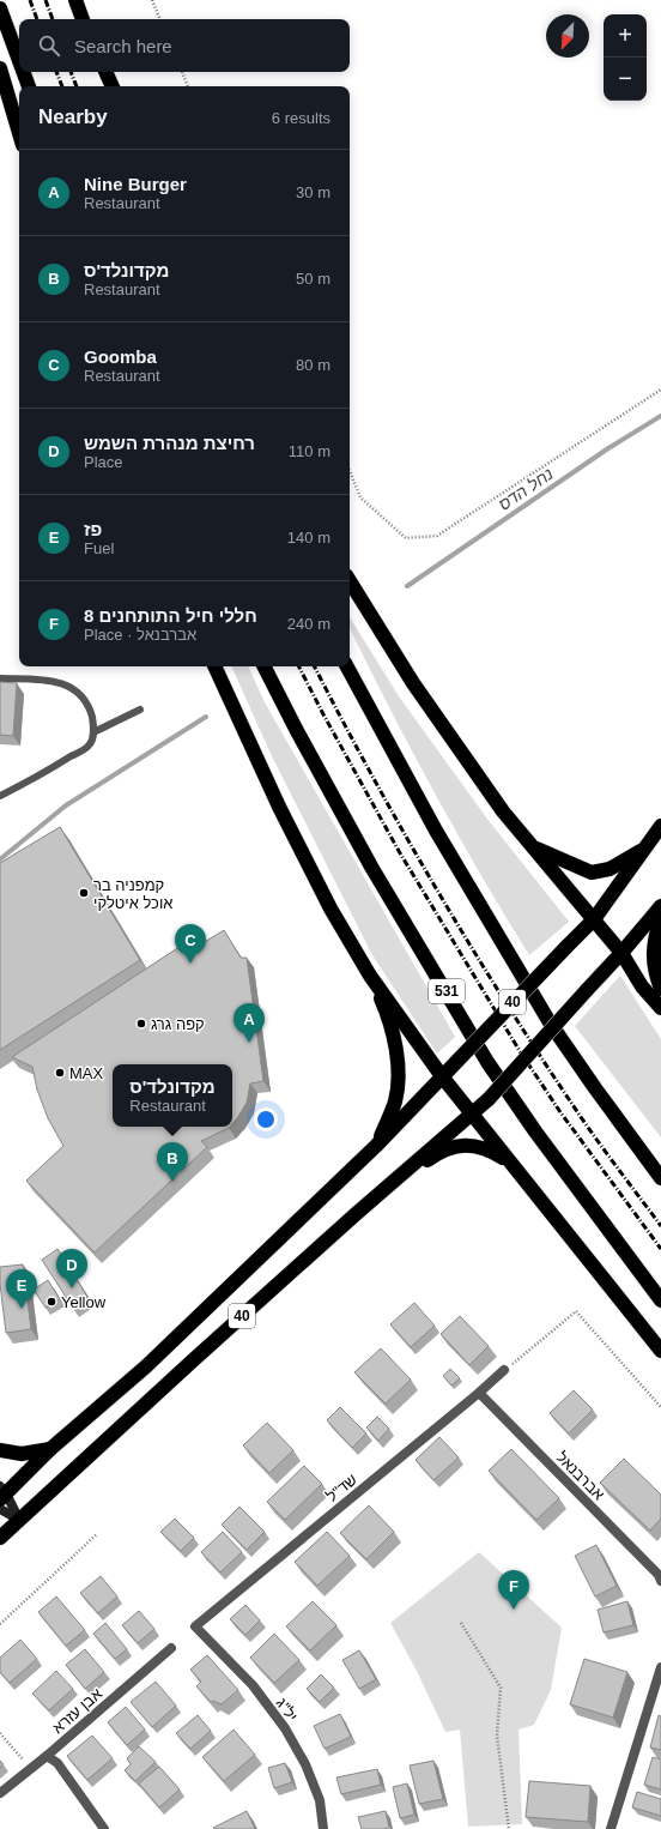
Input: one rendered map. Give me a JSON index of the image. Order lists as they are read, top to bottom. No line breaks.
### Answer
{"streets":{"highway":["531","40"],"street":["אברבנאל","שד\"ל","יל\"ג","אבן עזרא"]},"crossings":[["אברבנאל","שד\"ל"],["שד\"ל","יל\"ג"]],"water":["נחל הדס"],"places":["קמפניה בר אוכל איטלקי","קפה גרג","MAX","Yellow"],"north":"bottom left","page":{"map_buttons":["+","−"],"search":"Search here","heading":["Nearby","6 results"],"list":[{"mark":"A","name":"Nine Burger","note":"Restaurant","value":"30 m"},{"mark":"B","name":"מקדונלד'ס","note":"Restaurant","value":"50 m"},{"mark":"C","name":"Goomba","note":"Restaurant","value":"80 m"},{"mark":"D","name":"רחיצת מנהרת השמש","note":"Place","value":"110 m"},{"mark":"E","name":"פז","note":"Fuel","value":"140 m"},{"mark":"F","name":"8 חללי חיל התותחנים","note":"Place · אברבנאל","value":"240 m"}],"pins":["C","A","B","D","E","F"],"popup":["מקדונלד'ס","Restaurant"]}}
